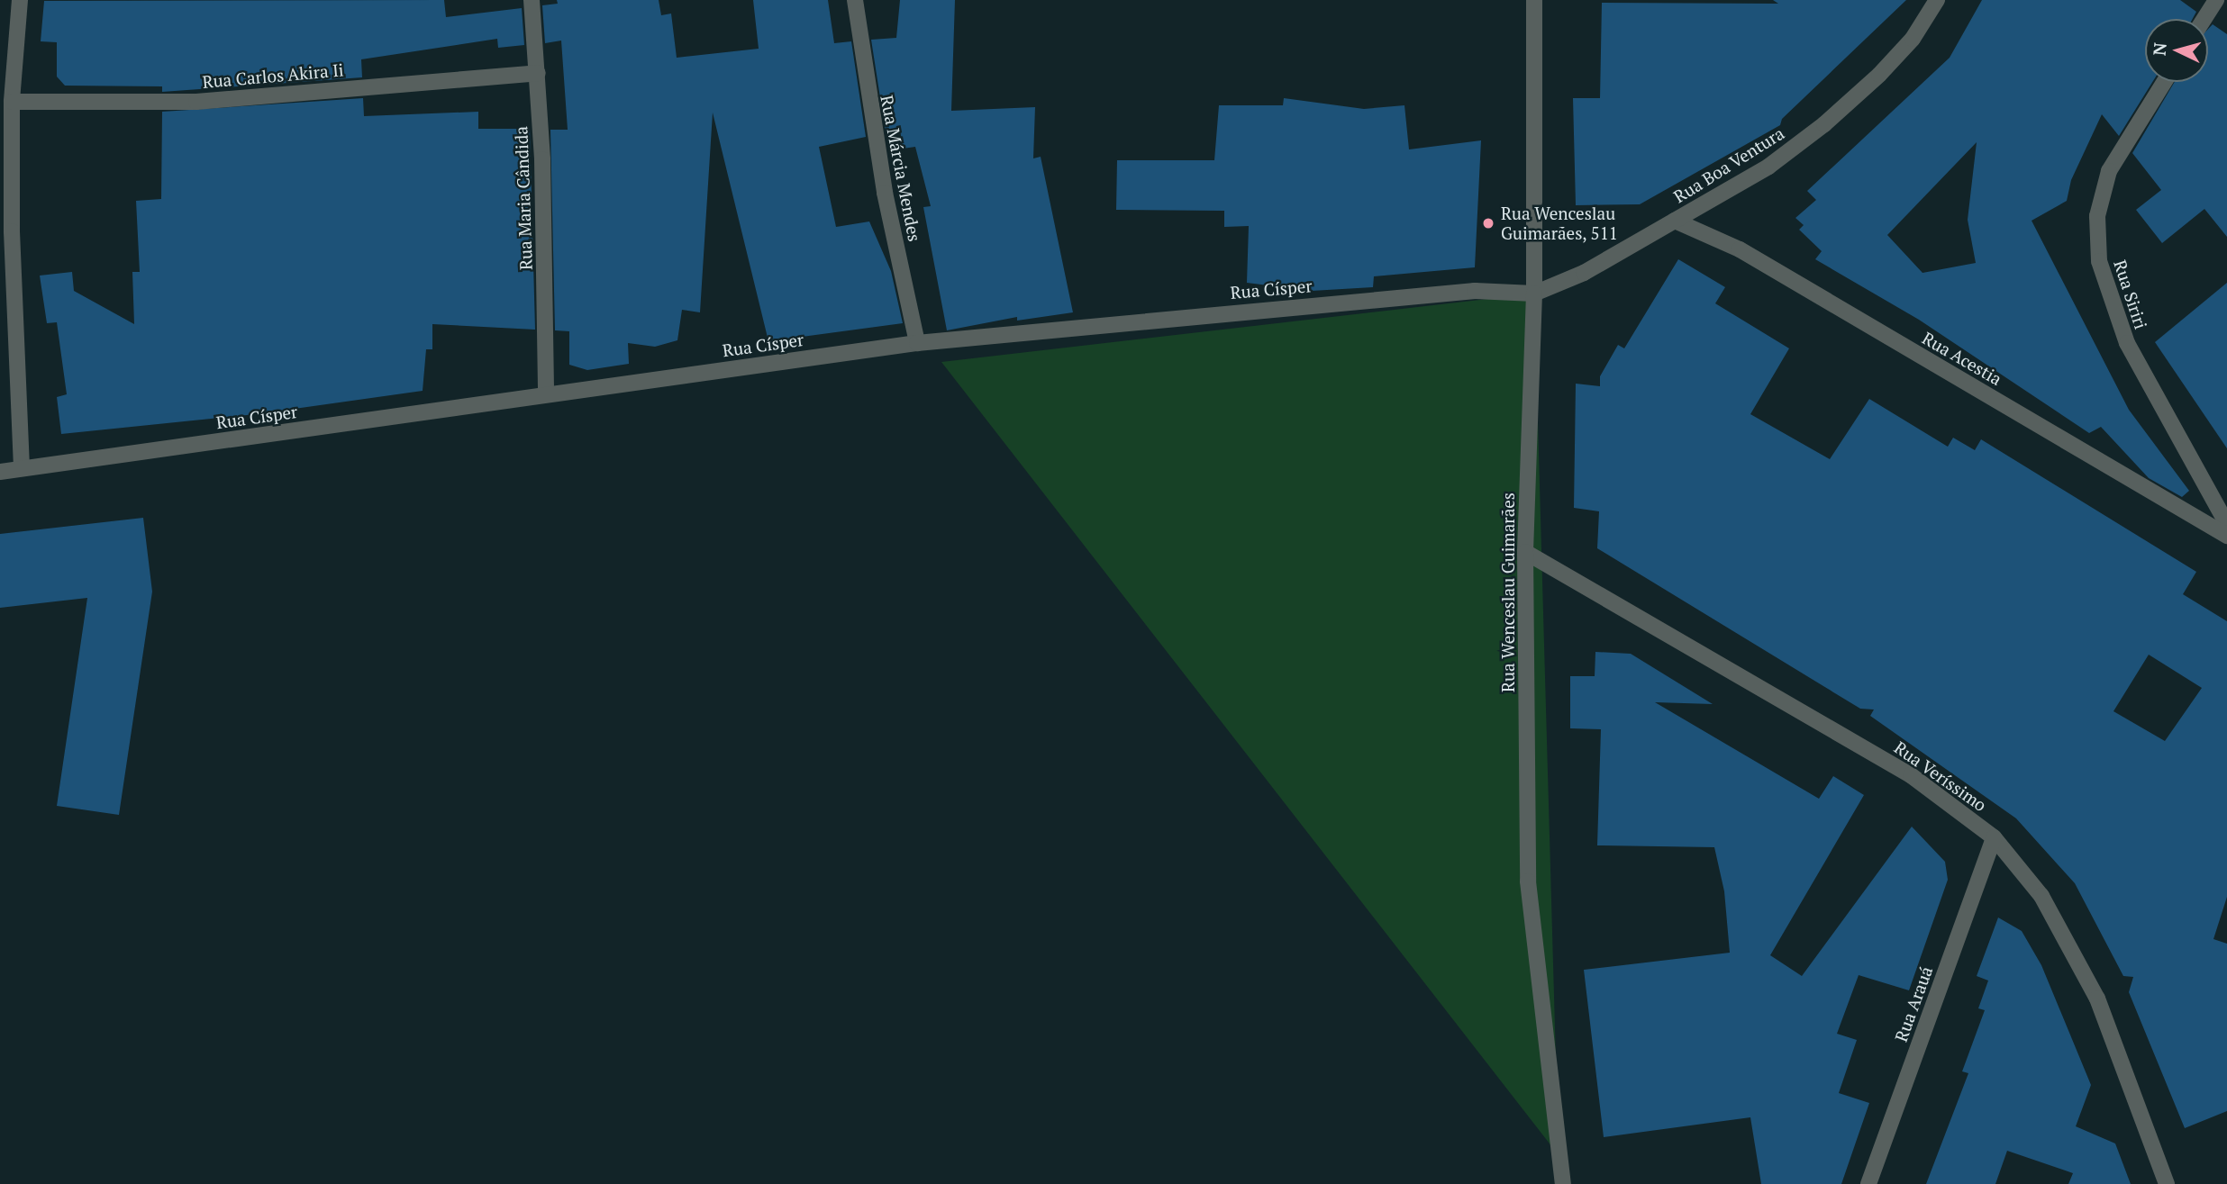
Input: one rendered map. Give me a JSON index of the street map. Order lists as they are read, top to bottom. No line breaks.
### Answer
{"streets":{"street":["Rua Carlos Akira Ii","Rua Boa Ventura","Rua Márcia Mendes","Rua Maria Cândida","Rua Císper","Rua Siriri","Rua Acestia","Rua Wenceslau Guimarães","Rua Veríssimo","Rua Arauá"]},"crossings":[["Rua Carlos Akira Ii","Rua Maria Cândida"],["Rua Boa Ventura","Rua Císper"],["Rua Boa Ventura","Rua Acestia"],["Rua Boa Ventura","Rua Wenceslau Guimarães"],["Rua Márcia Mendes","Rua Císper"],["Rua Maria Cândida","Rua Císper"],["Rua Císper","Rua Wenceslau Guimarães"],["Rua Wenceslau Guimarães","Rua Veríssimo"],["Rua Veríssimo","Rua Arauá"]],"places":["Rua Wenceslau Guimarães, 511"],"north":"left"}
